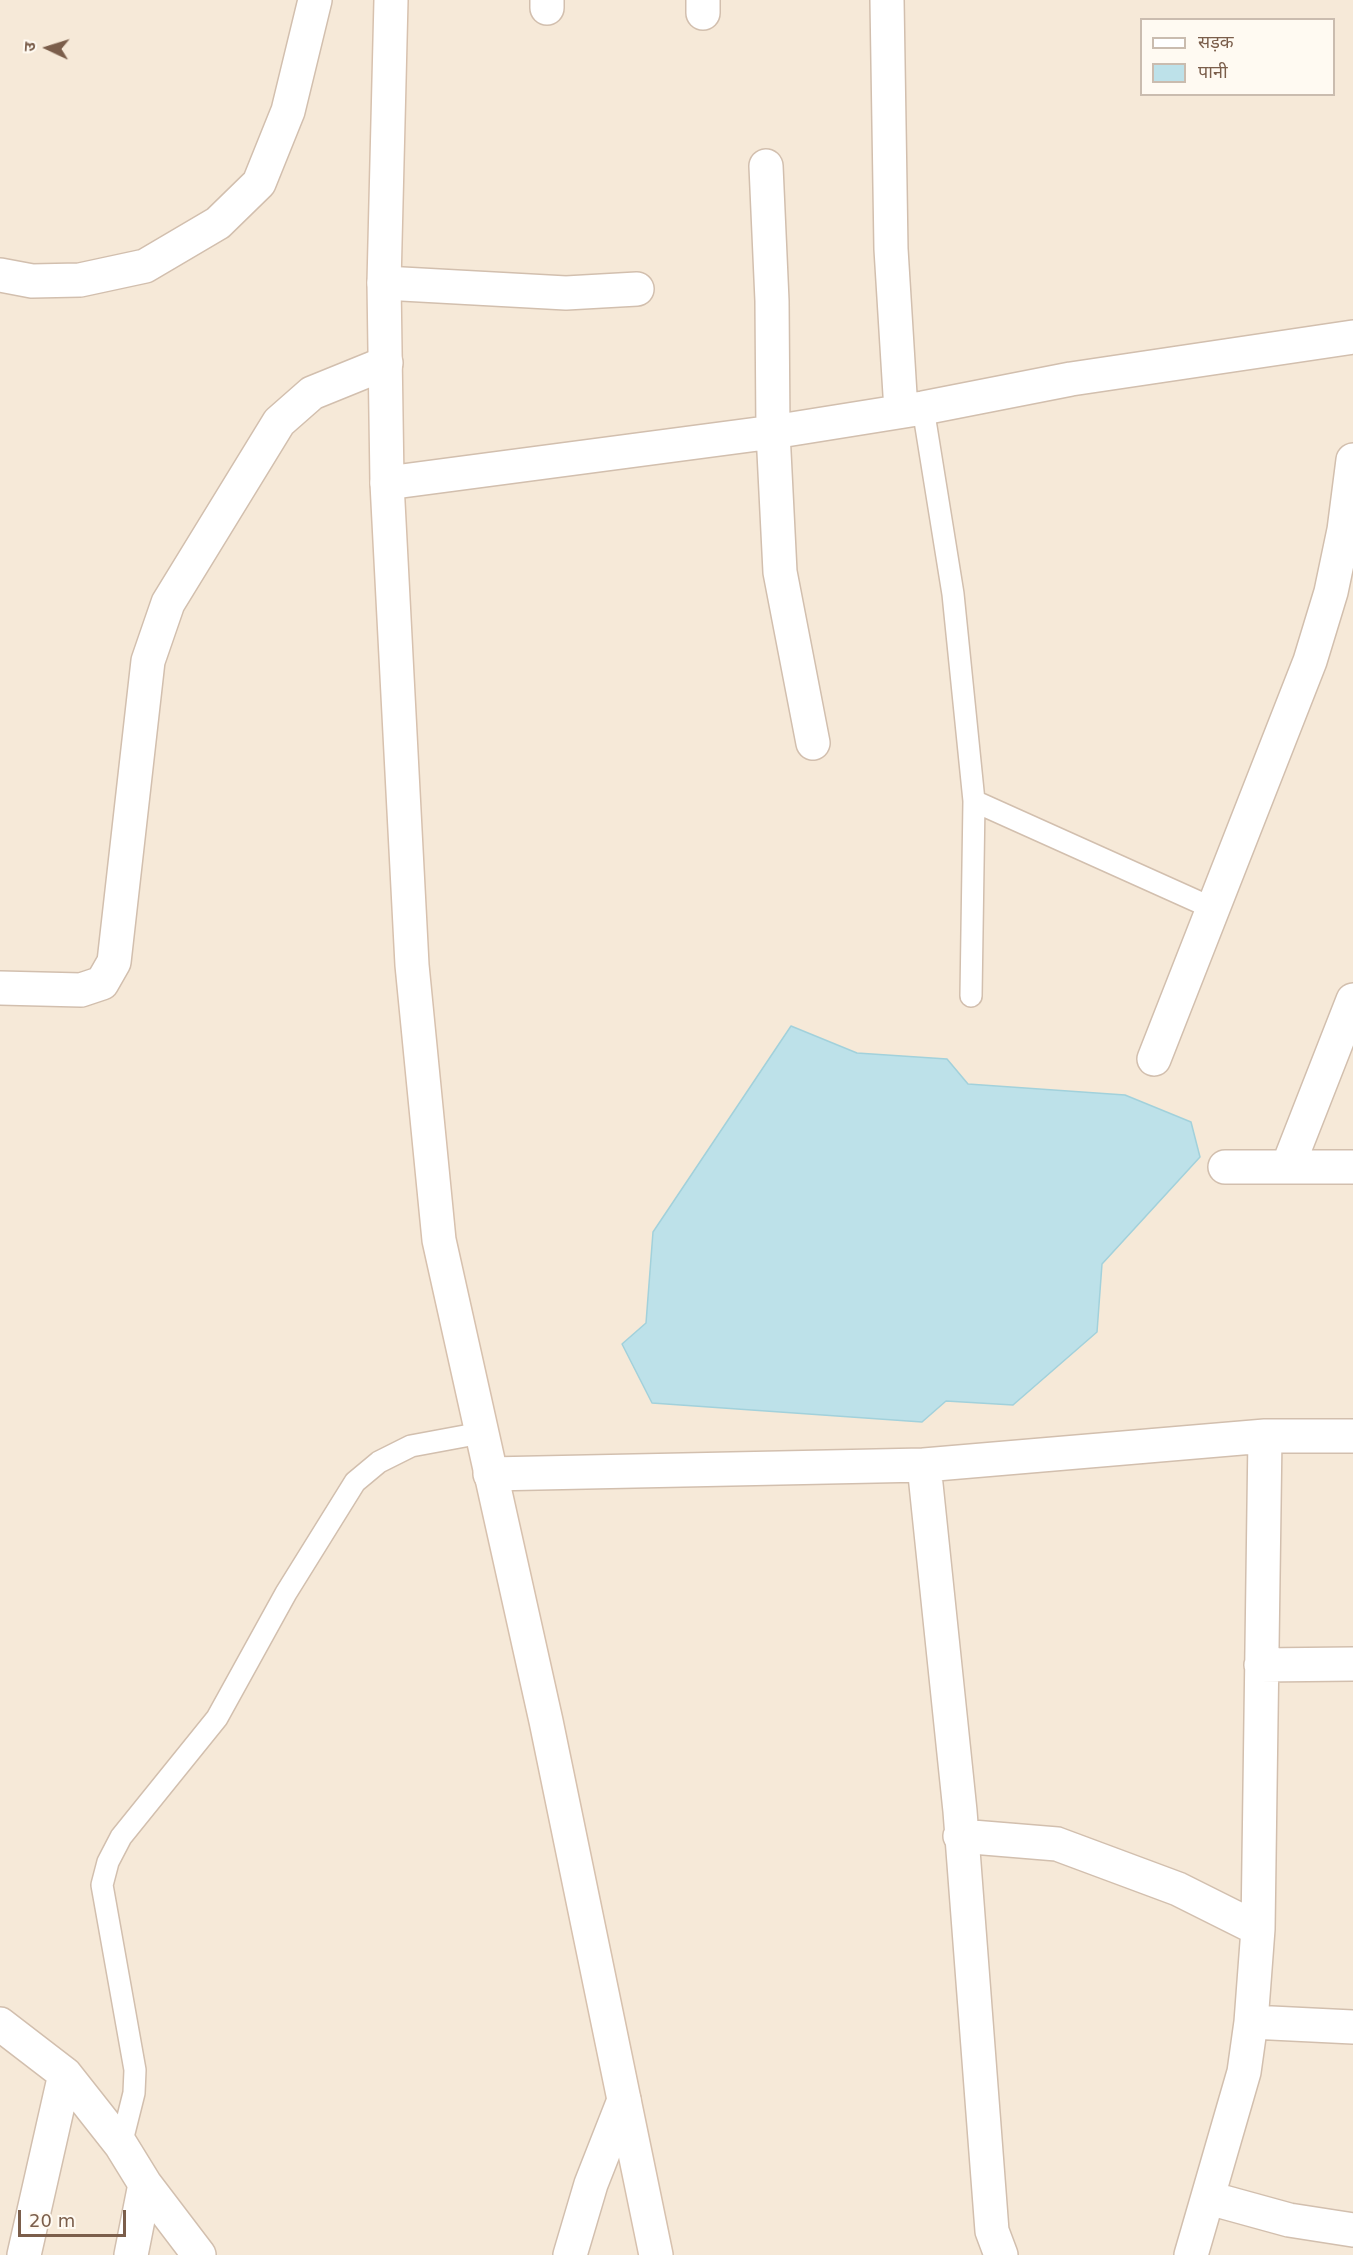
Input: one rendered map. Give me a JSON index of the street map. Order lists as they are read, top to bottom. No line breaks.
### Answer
{"legend":["सड़क","पानी"],"scale_bar":"20 m","north":"left"}
